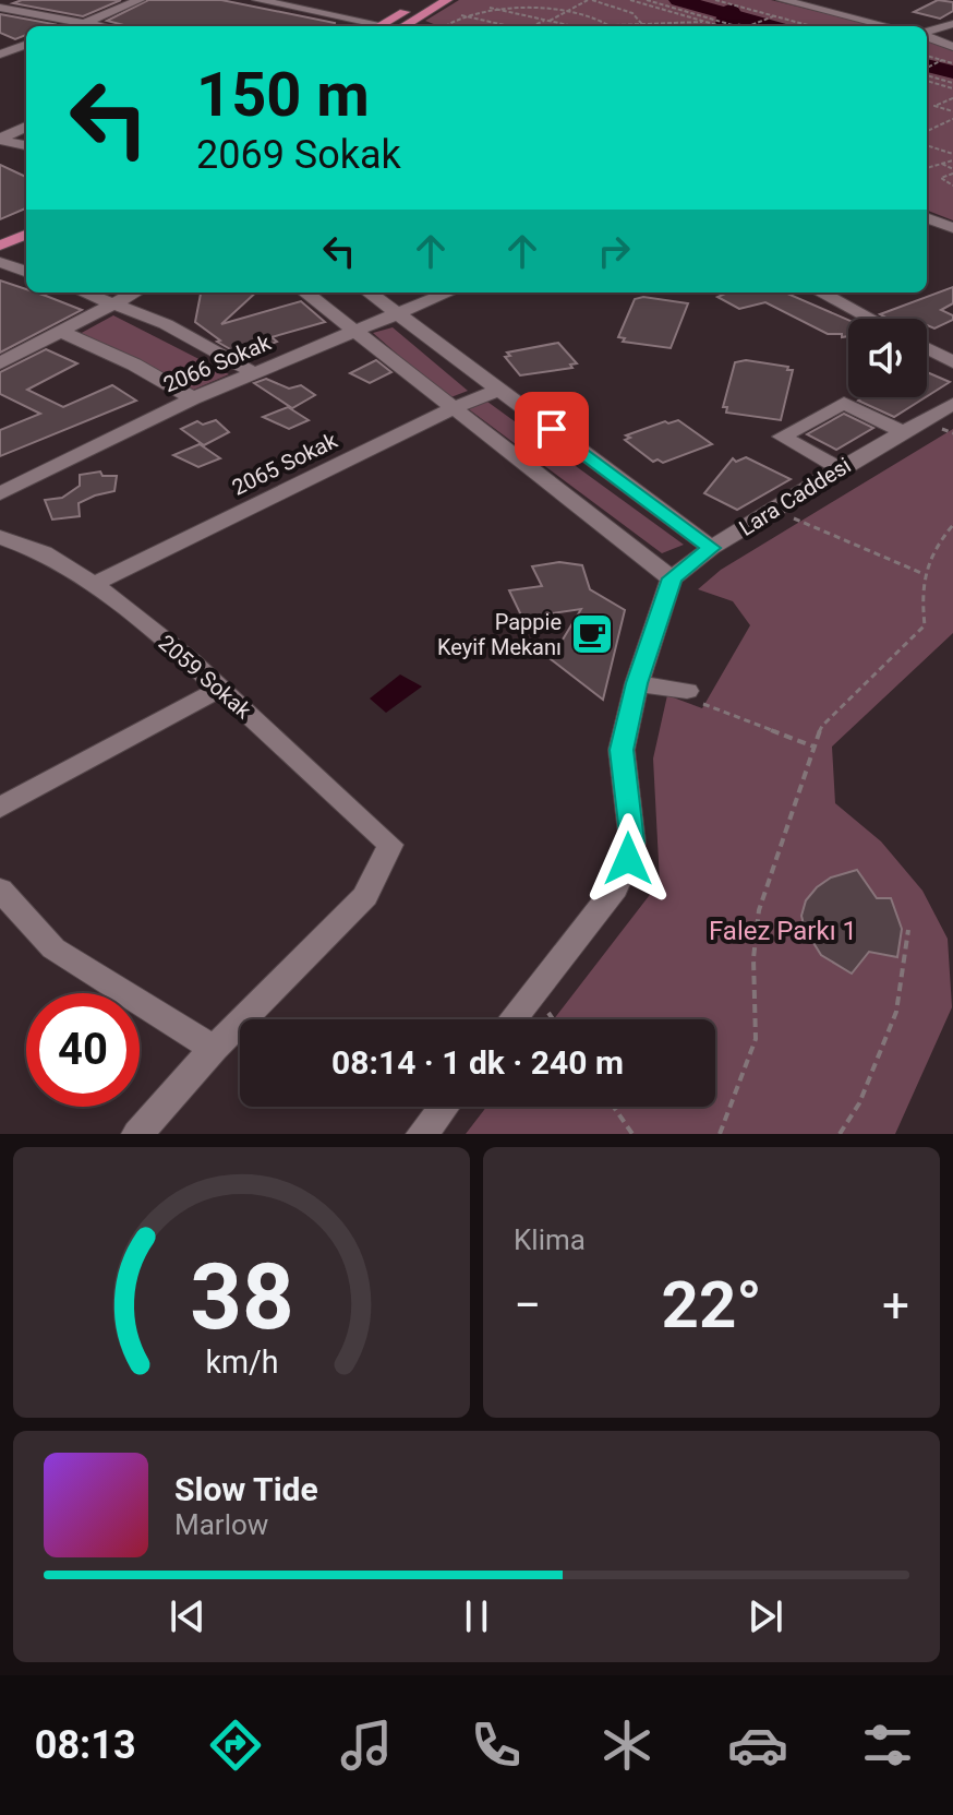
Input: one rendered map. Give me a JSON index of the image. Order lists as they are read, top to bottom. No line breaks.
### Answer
{"streets":{"street":["2066 Sokak","2065 Sokak","Lara Caddesi","2059 Sokak"]},"crossings":[["2065 Sokak","2059 Sokak"]],"parks":["Falez Parkı 1"],"places":{"cafe":["Pappie Keyif Mekanı"]},"page":{"turn":["150 m","2069 Sokak"],"limit":"40","trip":"08:14 · 1 dk · 240 m","tile":"Klima","heat":["−","22°","+"],"song":["Slow Tide","Marlow"],"tabs":"08:13","gauge":["38","km/h"]}}
